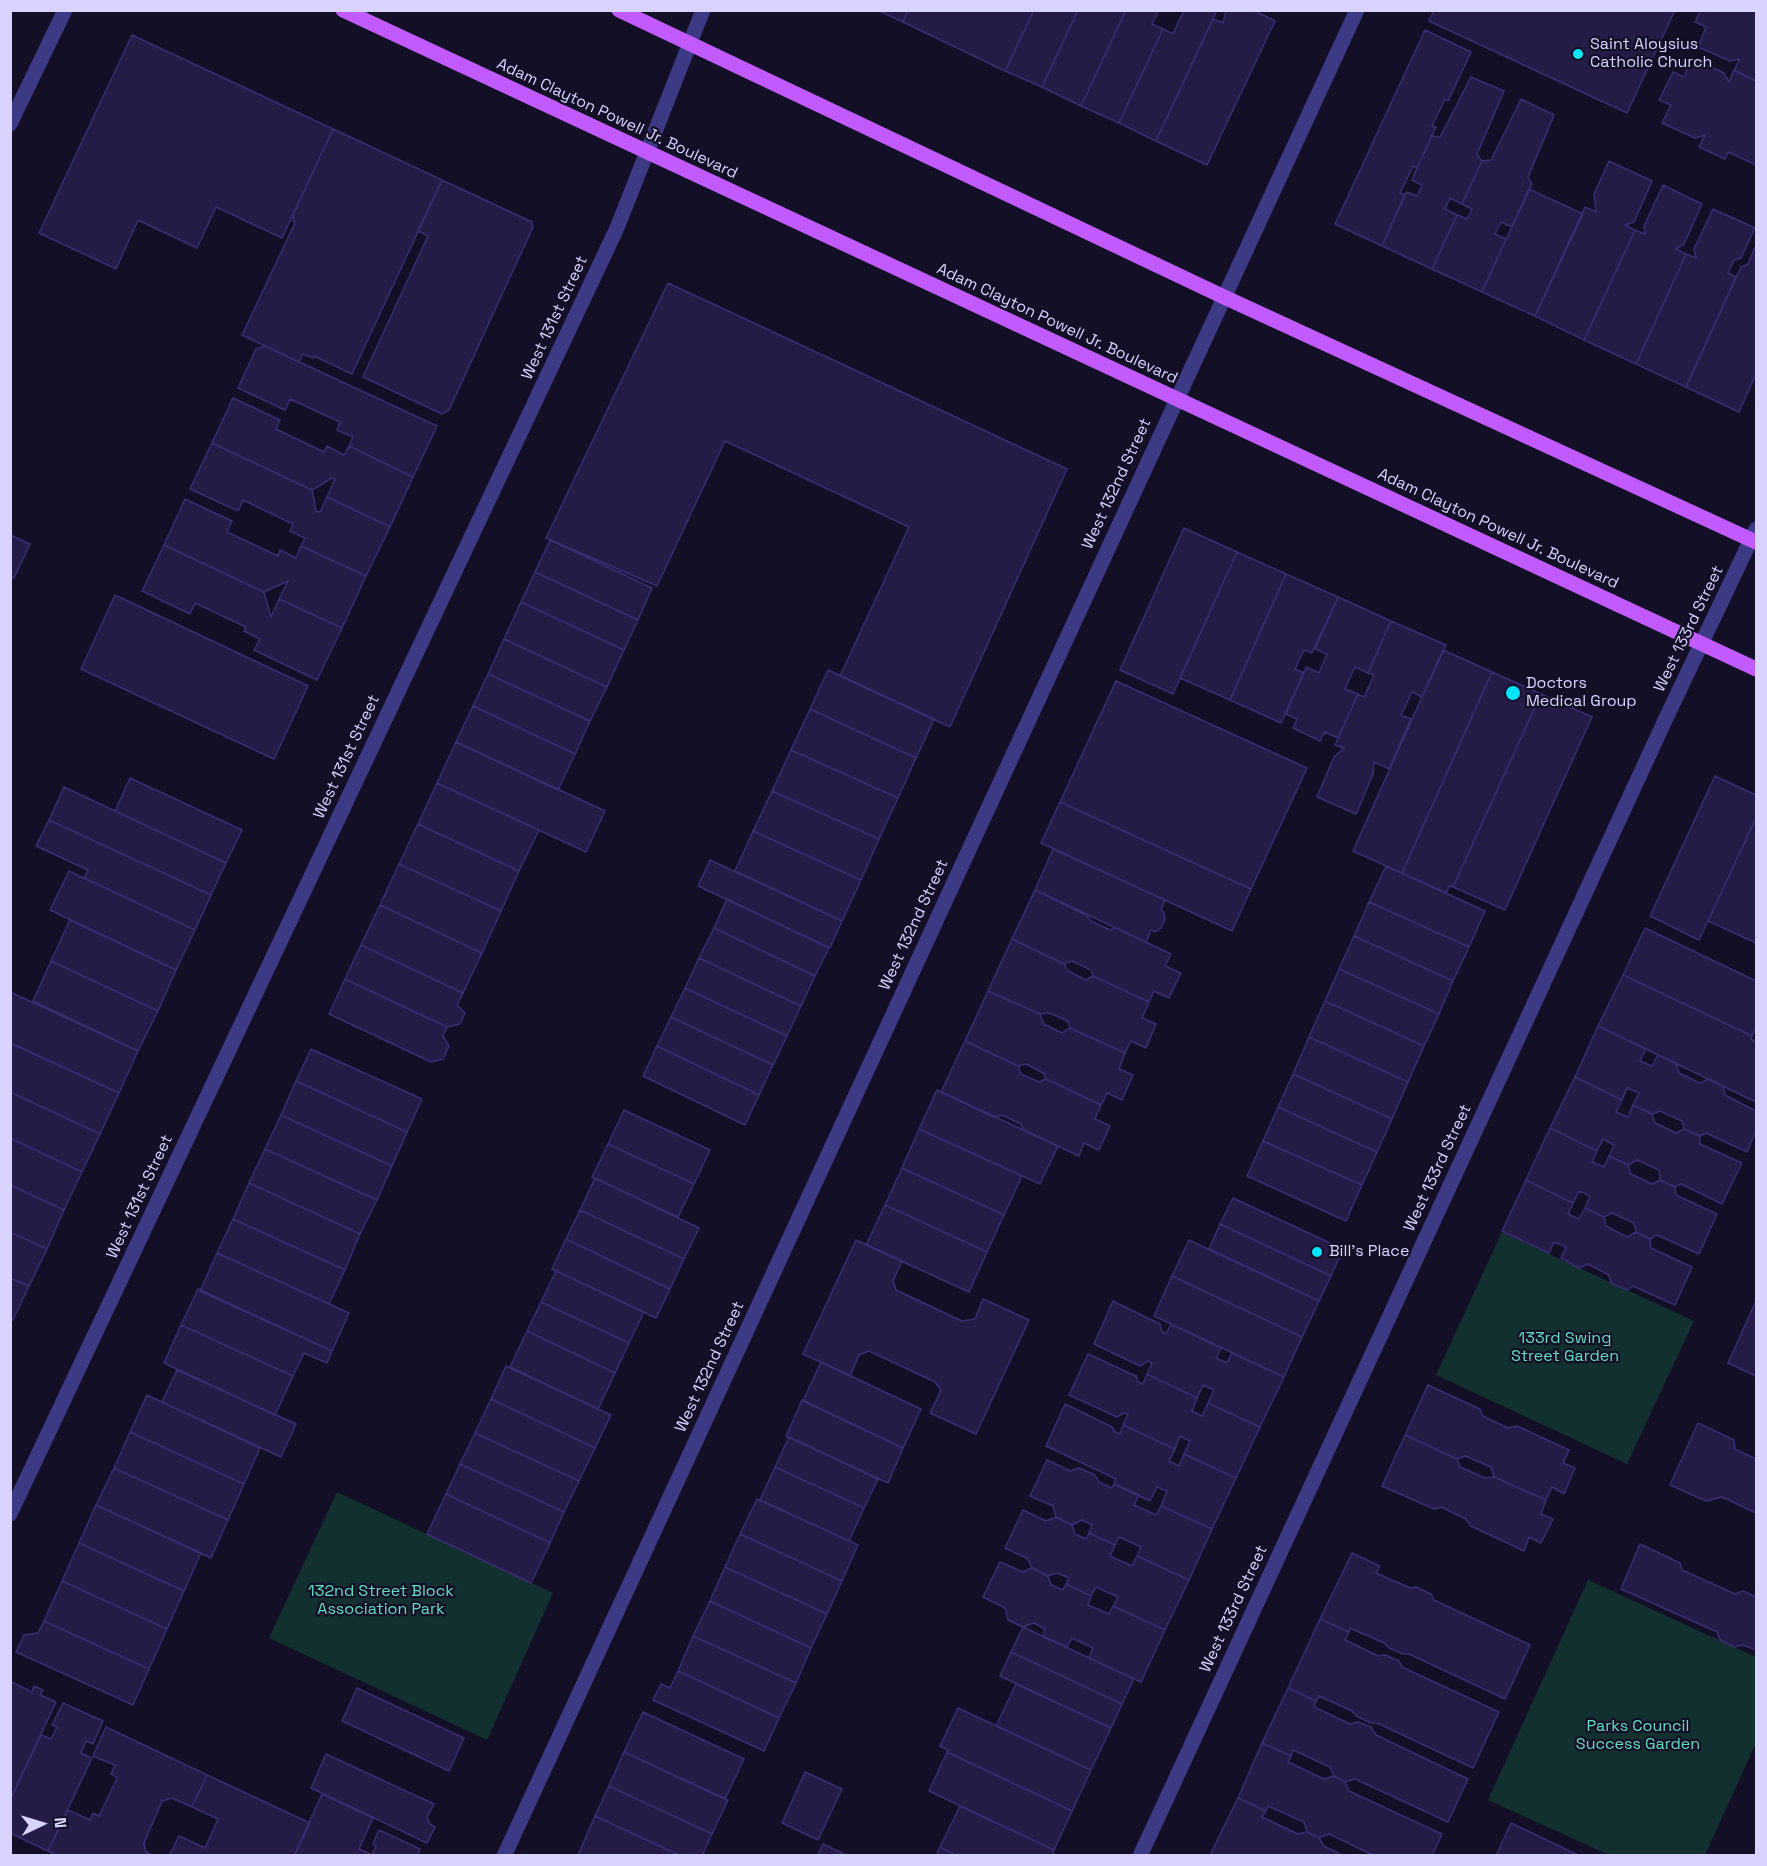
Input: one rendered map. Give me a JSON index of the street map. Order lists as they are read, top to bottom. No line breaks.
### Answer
{"streets":{"main road":["Adam Clayton Powell Jr. Boulevard"],"street":["West 131st Street","West 132nd Street","West 133rd Street"]},"crossings":[["Adam Clayton Powell Jr. Boulevard","West 131st Street"],["Adam Clayton Powell Jr. Boulevard","West 132nd Street"],["Adam Clayton Powell Jr. Boulevard","West 133rd Street"]],"parks":["133rd Swing Street Garden","132nd Street Block Association Park","Parks Council Success Garden"],"places":["Saint Aloysius Catholic Church","Doctors Medical Group","Bill's Place"],"north":"right"}
